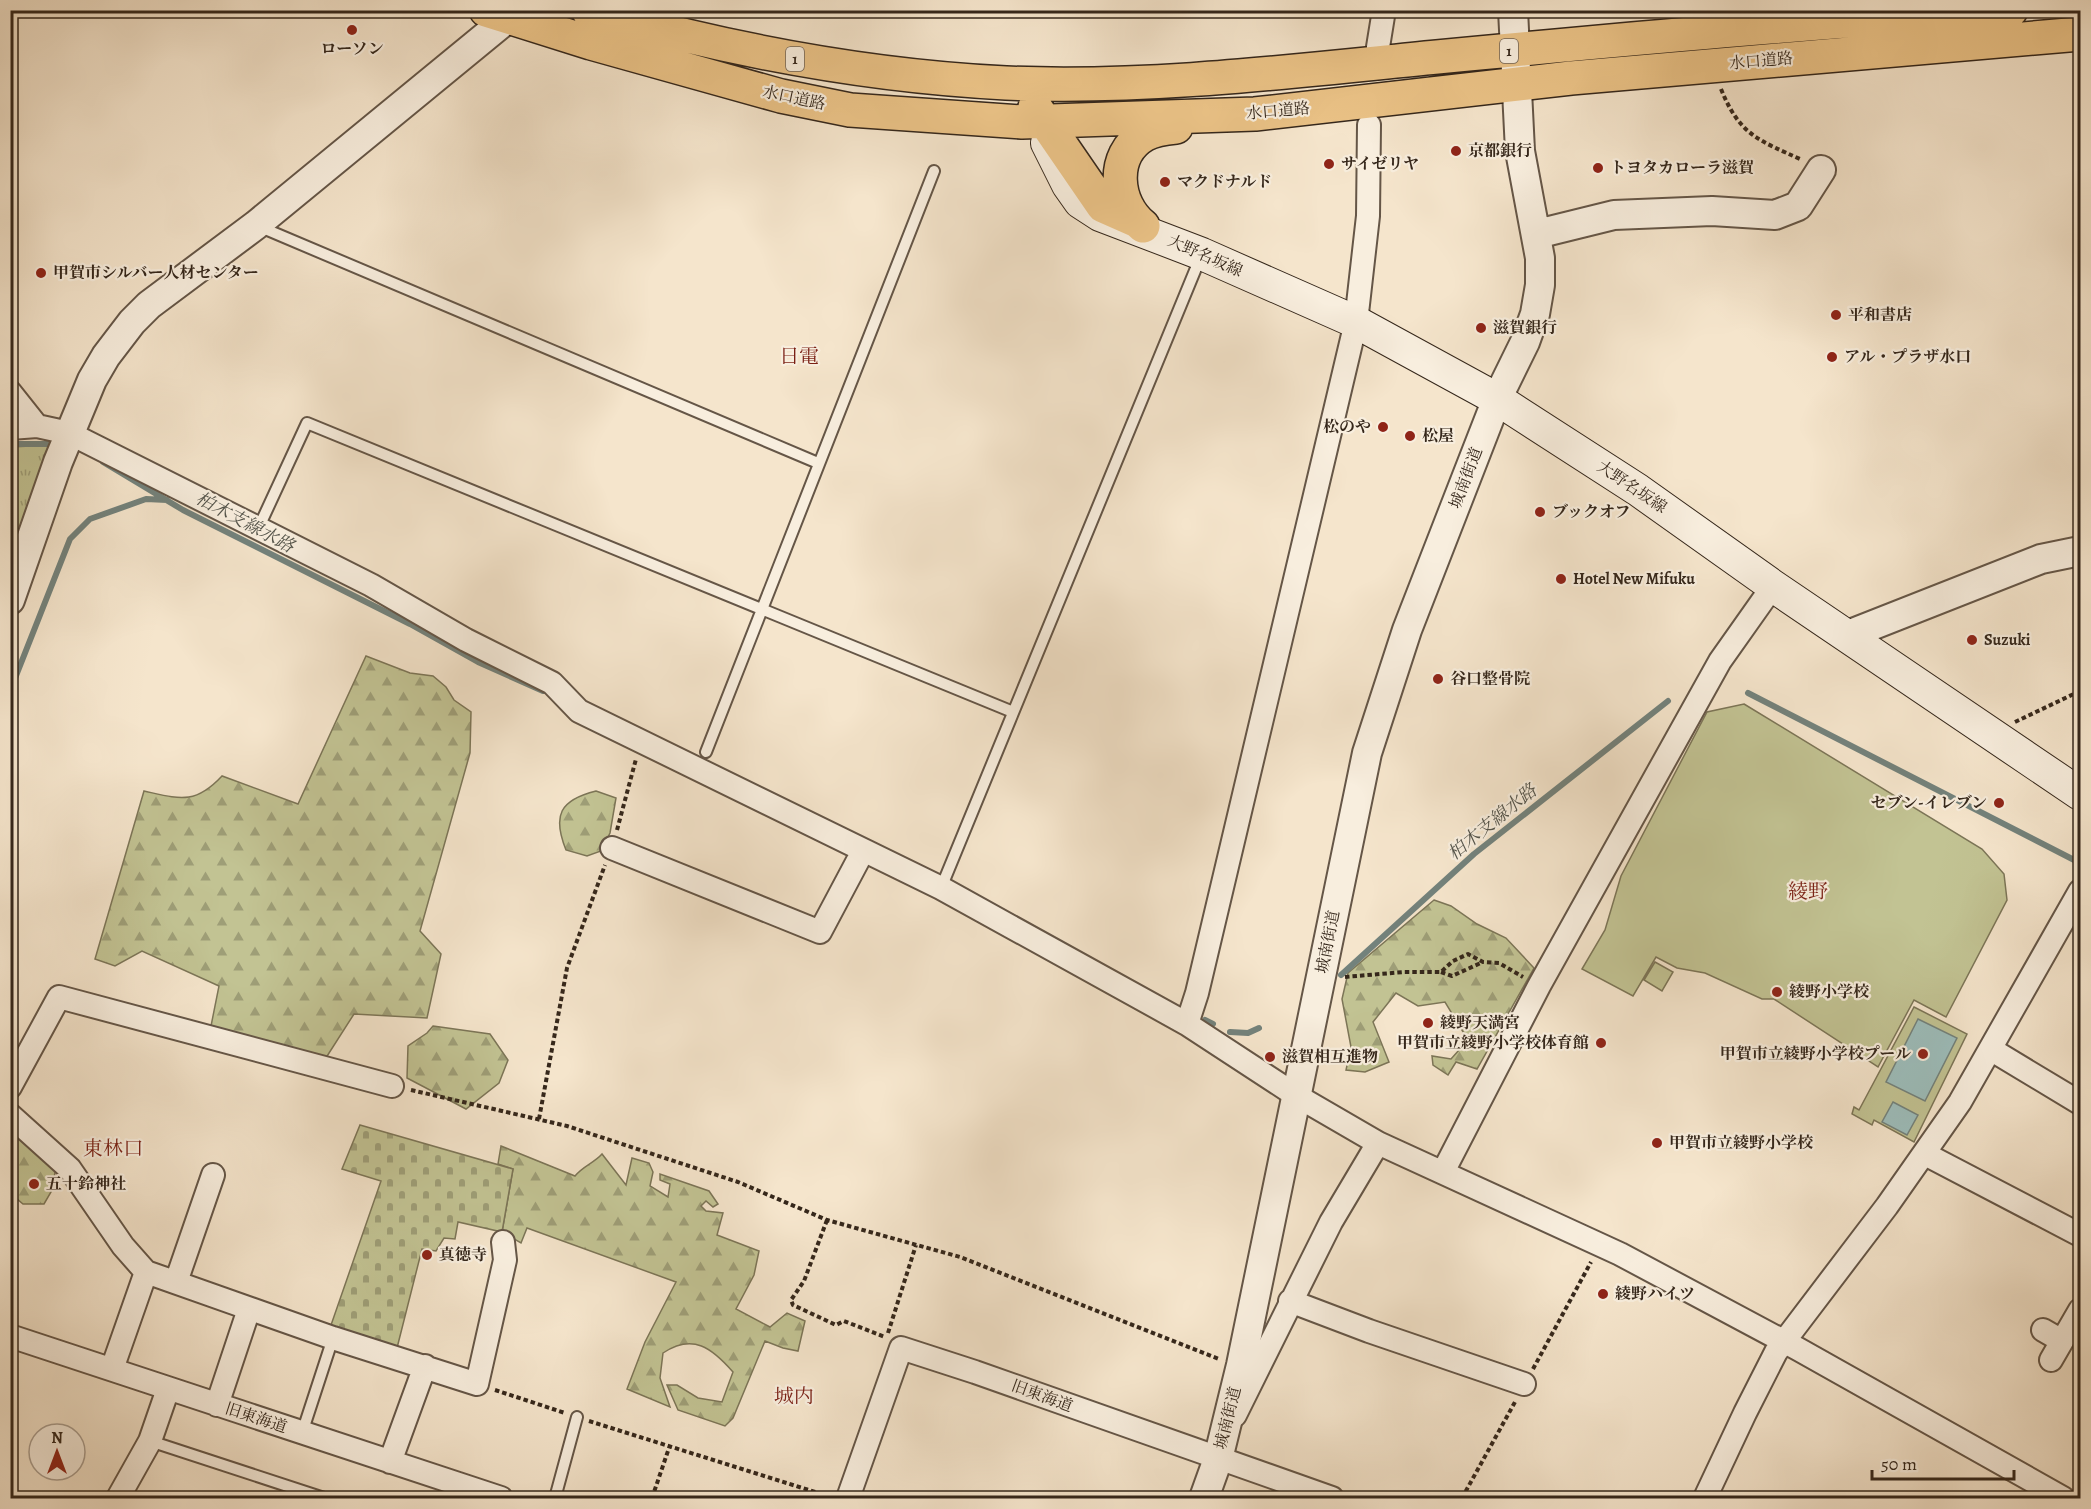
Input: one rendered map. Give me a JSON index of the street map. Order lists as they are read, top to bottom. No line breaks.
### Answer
{"streets":{"highway":["1","水口道路"],"main road":["大野名坂線"],"street":["城南街道","旧東海道"]},"crossings":[["水口道路","城南街道"],["大野名坂線","城南街道"],["城南街道","旧東海道"]],"districts":["日電","綾野","東林口","城内"],"water":["柏木支線水路"],"places":["ローソン","京都銀行","サイゼリヤ","トヨタカローラ滋賀","マクドナルド","甲賀市シルバー人材センター","平和書店","滋賀銀行","アル・プラザ水口","松のや","松屋","ブックオフ","Hotel New Mifuku","Suzuki","谷口整骨院","セブン-イレブン","綾野小学校","綾野天満宮","甲賀市立綾野小学校体育館","甲賀市立綾野小学校プール","滋賀相互進物","甲賀市立綾野小学校","五十鈴神社","真徳寺","綾野ハイツ"],"scale_bar":"50 m","north":"top"}
